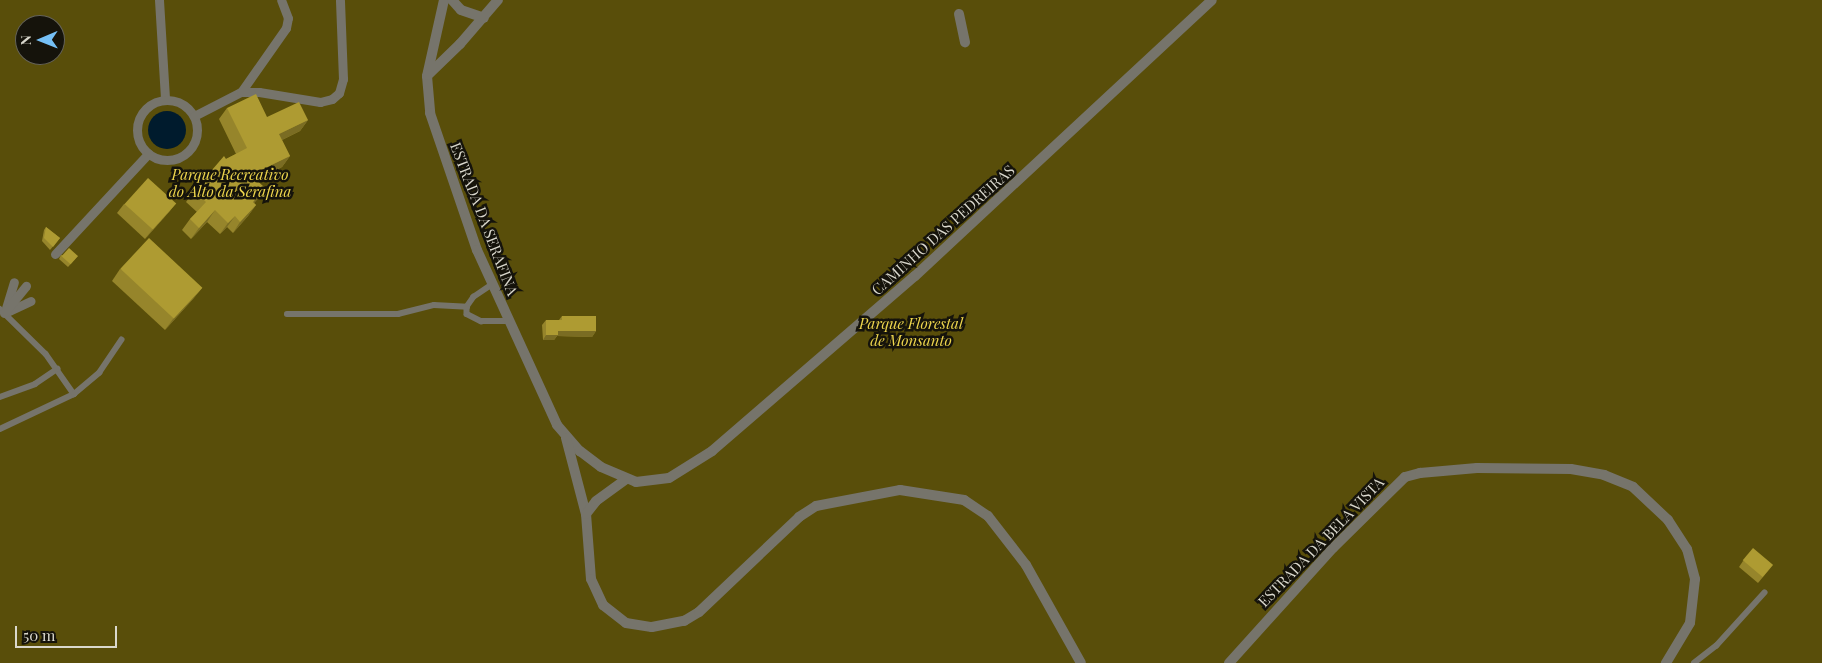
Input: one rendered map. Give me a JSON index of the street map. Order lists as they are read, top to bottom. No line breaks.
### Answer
{"streets":{"street":["ESTRADA DA SERAFINA","CAMINHO DAS PEDREIRAS","ESTRADA DA BELA VISTA"]},"crossings":[["ESTRADA DA SERAFINA","CAMINHO DAS PEDREIRAS"]],"parks":["Parque Recreativo do Alto da Serafina","Parque Florestal de Monsanto"],"scale_bar":"50 m","north":"left"}
